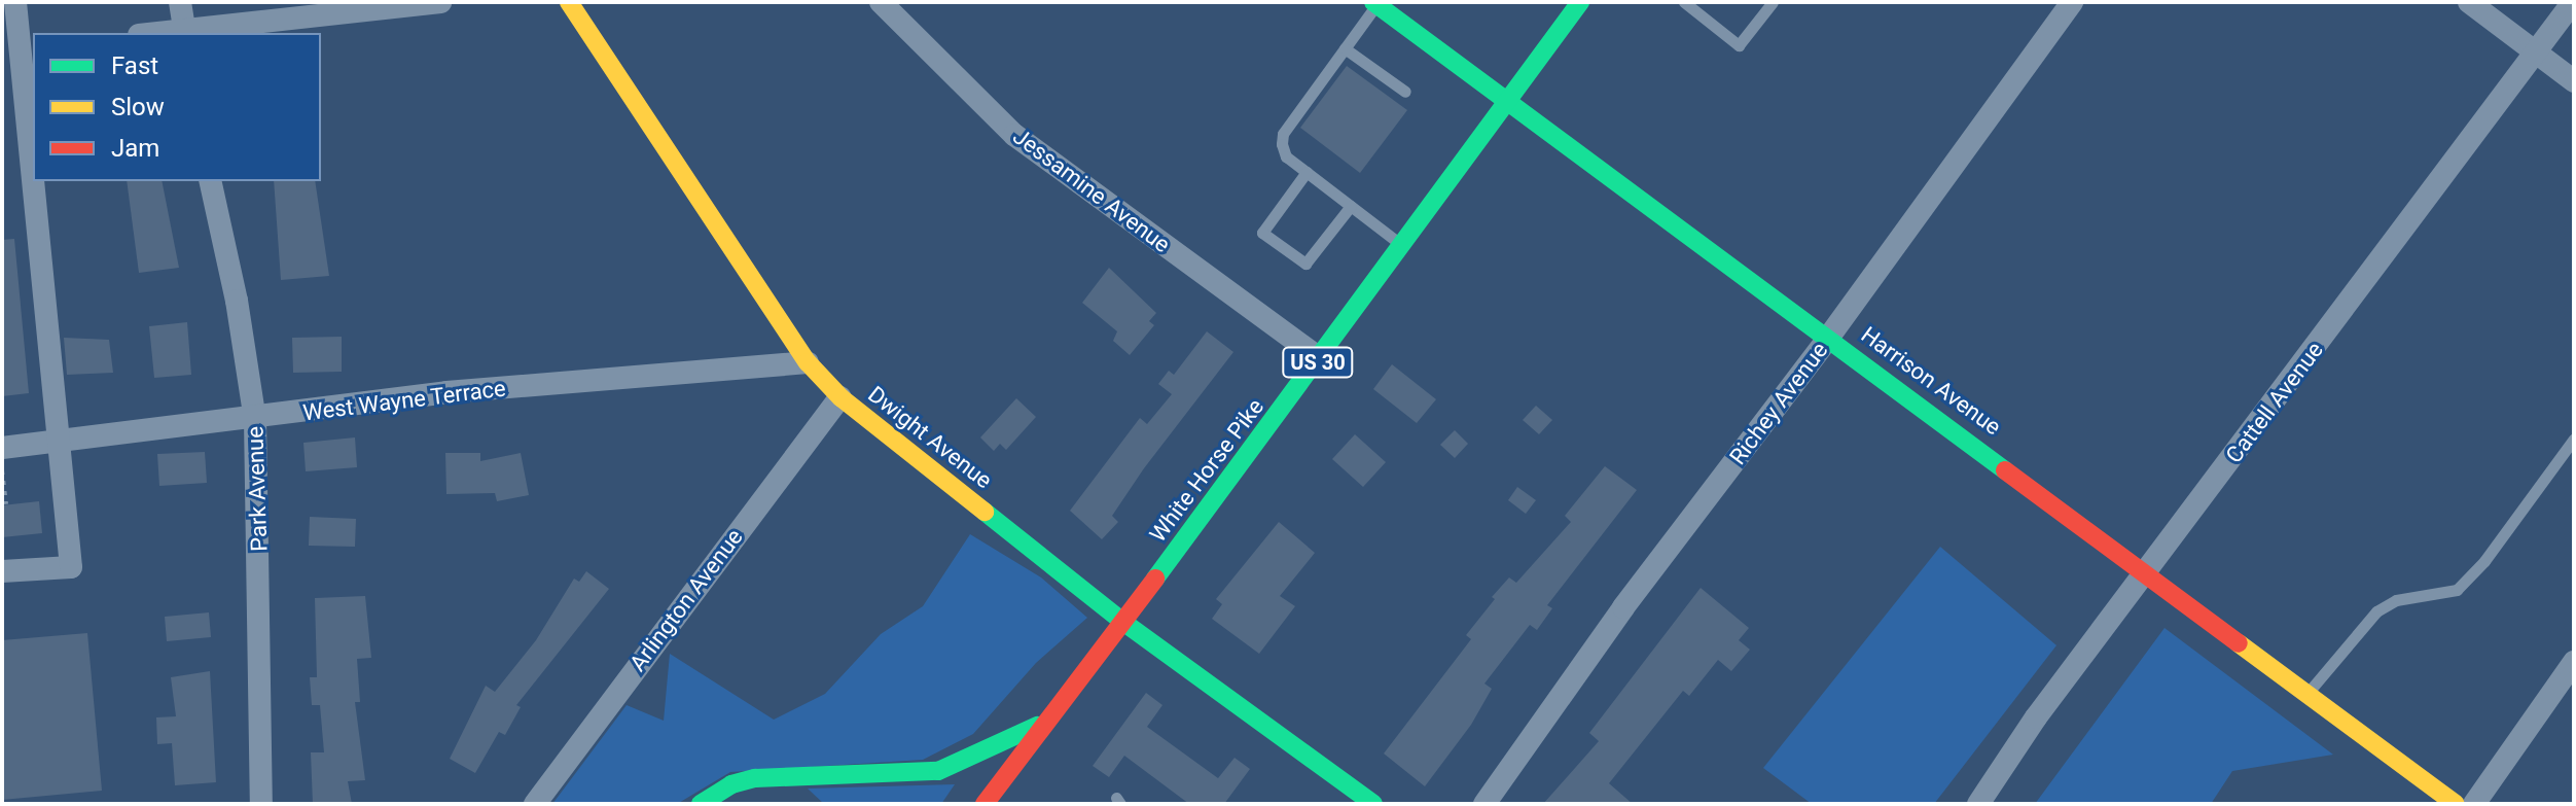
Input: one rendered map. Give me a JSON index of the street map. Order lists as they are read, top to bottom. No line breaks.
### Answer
{"streets":{"main road":["US 30","Harrison Avenue","Dwight Avenue","White Horse Pike"],"street":["Jessamine Avenue","West Wayne Terrace","Cattell Avenue","Richey Avenue","Park Avenue","Arlington Avenue"]},"crossings":[["Jessamine Avenue","White Horse Pike"],["Harrison Avenue","Cattell Avenue"],["Harrison Avenue","Richey Avenue"],["Harrison Avenue","White Horse Pike"],["West Wayne Terrace","Dwight Avenue"],["West Wayne Terrace","Park Avenue"],["Dwight Avenue","White Horse Pike"],["Dwight Avenue","Arlington Avenue"]],"legend":["Fast","Slow","Jam"]}
